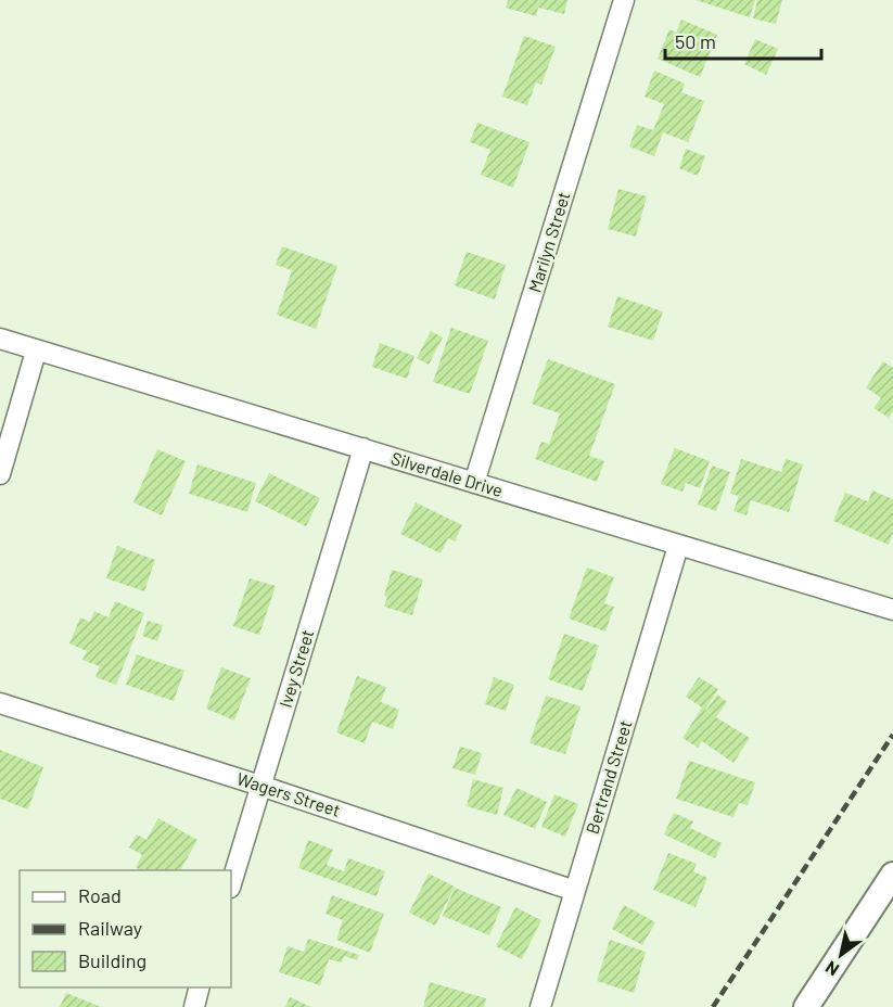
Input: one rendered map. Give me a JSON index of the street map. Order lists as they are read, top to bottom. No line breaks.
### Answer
{"streets":{"street":["Marilyn Street","Silverdale Drive","Ivey Street","Bertrand Street","Wagers Street"]},"crossings":[["Marilyn Street","Silverdale Drive"],["Silverdale Drive","Ivey Street"],["Silverdale Drive","Bertrand Street"],["Ivey Street","Wagers Street"],["Bertrand Street","Wagers Street"]],"legend":["Road","Railway","Building"],"scale_bar":"50 m","north":"bottom left"}
